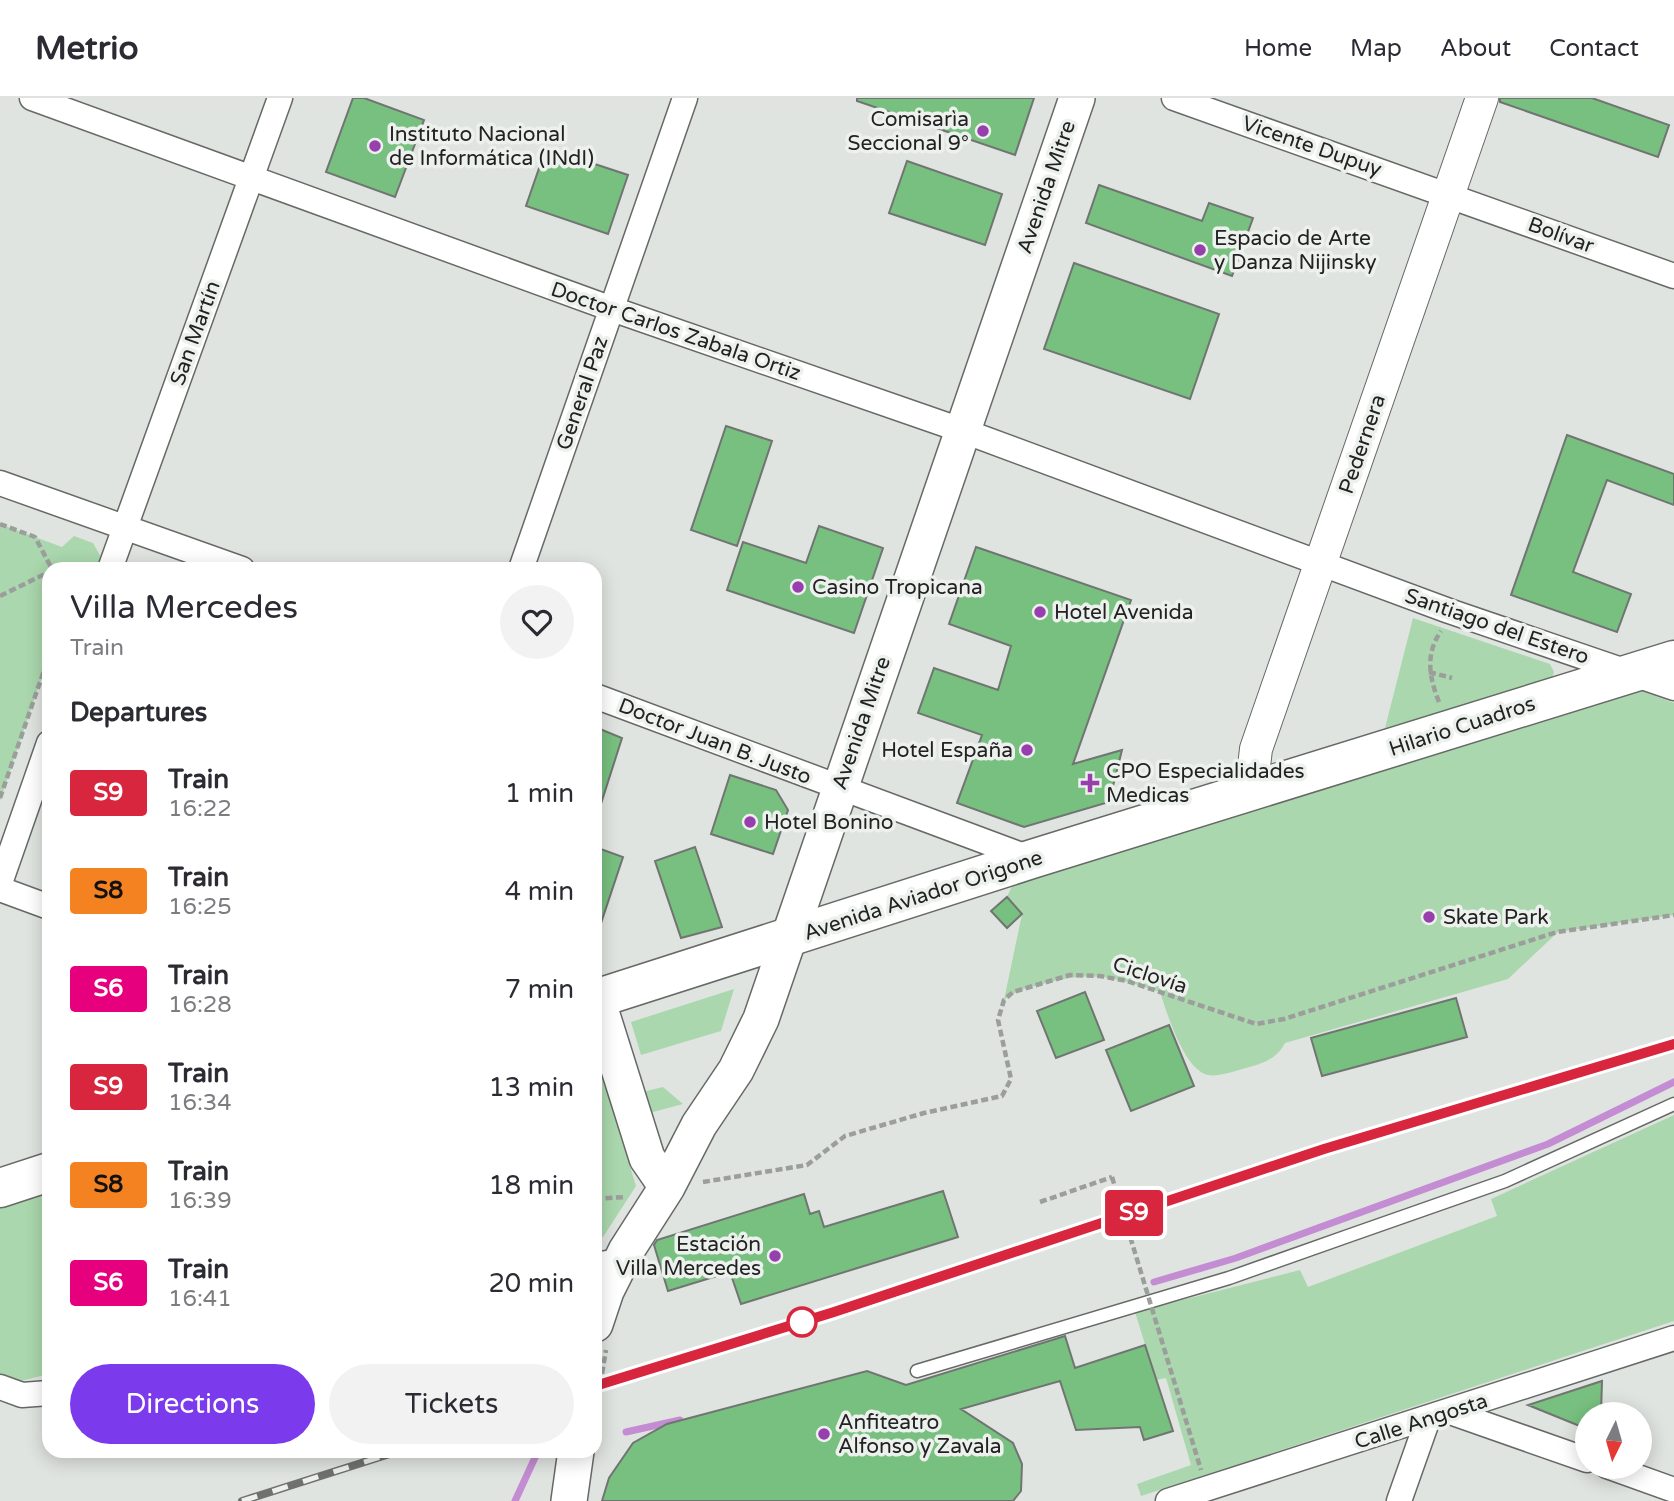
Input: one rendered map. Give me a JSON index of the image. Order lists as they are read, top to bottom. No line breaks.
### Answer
{"streets":{"main road":["Avenida Mitre","Hilario Cuadros","Avenida Aviador Origone"],"street":["Vicente Dupuy","Bolívar","Doctor Carlos Zabala Ortiz","San Martín","General Paz","Pedernera","Santiago del Estero","Doctor Juan B. Justo","Calle Angosta"],"path":["Ciclovía"]},"crossings":[["Vicente Dupuy","Bolívar"],["Vicente Dupuy","Pedernera"],["Avenida Mitre","Doctor Carlos Zabala Ortiz"],["Avenida Mitre","Doctor Juan B. Justo"],["Avenida Mitre","Avenida Aviador Origone"],["Avenida Mitre","Ciclovía"],["Bolívar","Pedernera"],["Doctor Carlos Zabala Ortiz","San Martín"],["Doctor Carlos Zabala Ortiz","General Paz"],["Doctor Carlos Zabala Ortiz","Pedernera"],["Doctor Carlos Zabala Ortiz","Santiago del Estero"],["Pedernera","Santiago del Estero"],["Pedernera","Hilario Cuadros"],["Pedernera","Avenida Aviador Origone"],["Santiago del Estero","Hilario Cuadros"],["Hilario Cuadros","Avenida Aviador Origone"],["Doctor Juan B. Justo","Avenida Aviador Origone"]],"places":{"other":["Comisarìa Seccional 9°","Instituto Nacional de Informática (INdI)","Espacio de Arte y Danza Nijinsky","Casino Tropicana","Hotel Avenida","Hotel España","Hotel Bonino","Skate Park","Estación Villa Mercedes","Anfiteatro Alfonso y Zavala"],"health":["CPO Especialidades Medicas"]},"north":"bottom","page":{"header":"Metrio","nav":["Home","Map","About","Contact"],"on_map":"S9","heading":[["Villa Mercedes","Train"],"Departures"],"list":[{"mark":"S9","name":"Train","note":"16:22","value":"1 min"},{"mark":"S8","name":"Train","note":"16:25","value":"4 min"},{"mark":"S6","name":"Train","note":"16:28","value":"7 min"},{"mark":"S9","name":"Train","note":"16:34","value":"13 min"},{"mark":"S8","name":"Train","note":"16:39","value":"18 min"},{"mark":"S6","name":"Train","note":"16:41","value":"20 min"}],"buttons":["Directions","Tickets"]}}
